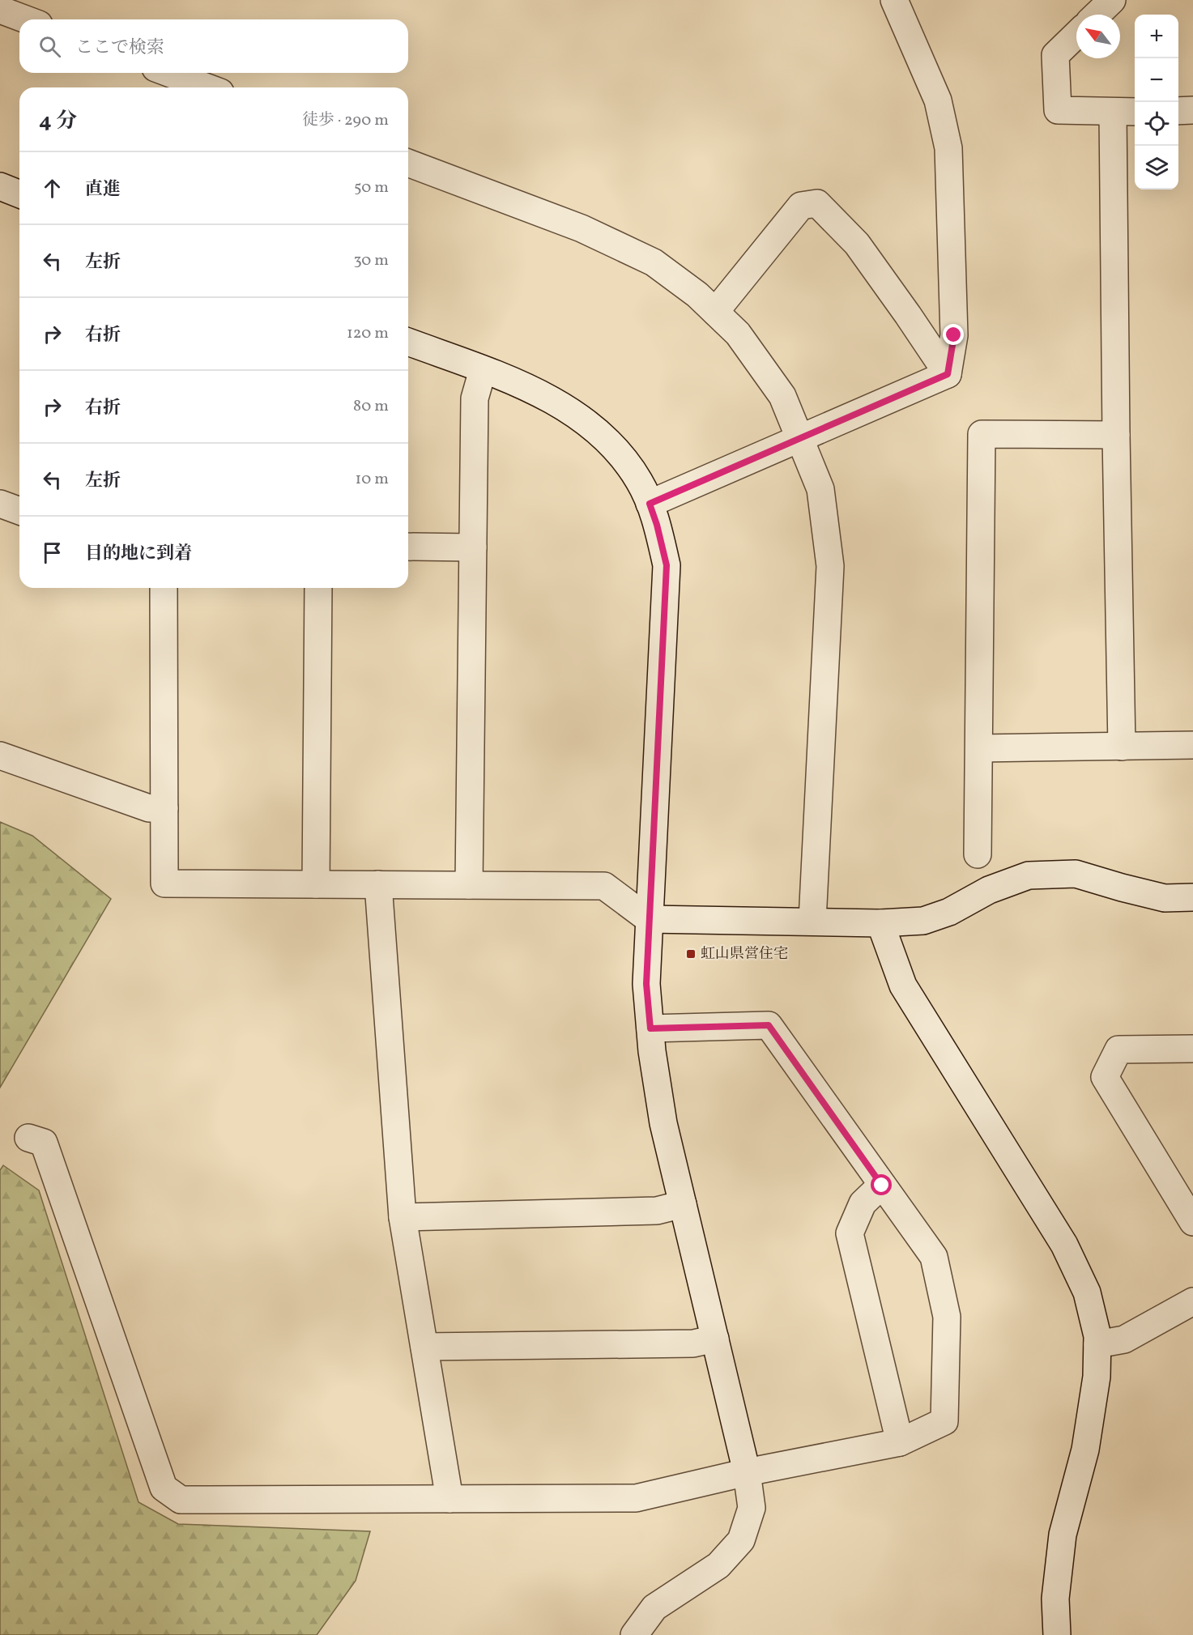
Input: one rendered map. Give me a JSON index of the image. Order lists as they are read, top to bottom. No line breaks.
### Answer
{"places":{"transit":["虹山県営住宅"]},"north":"top left","page":{"map_buttons":["+","−"],"search":"ここで検索","heading":["4 分","徒歩 · 290 m"],"list":[["直進","50 m"],["左折","30 m"],["右折","120 m"],["右折","80 m"],["左折","10 m"],"目的地に到着"]}}
